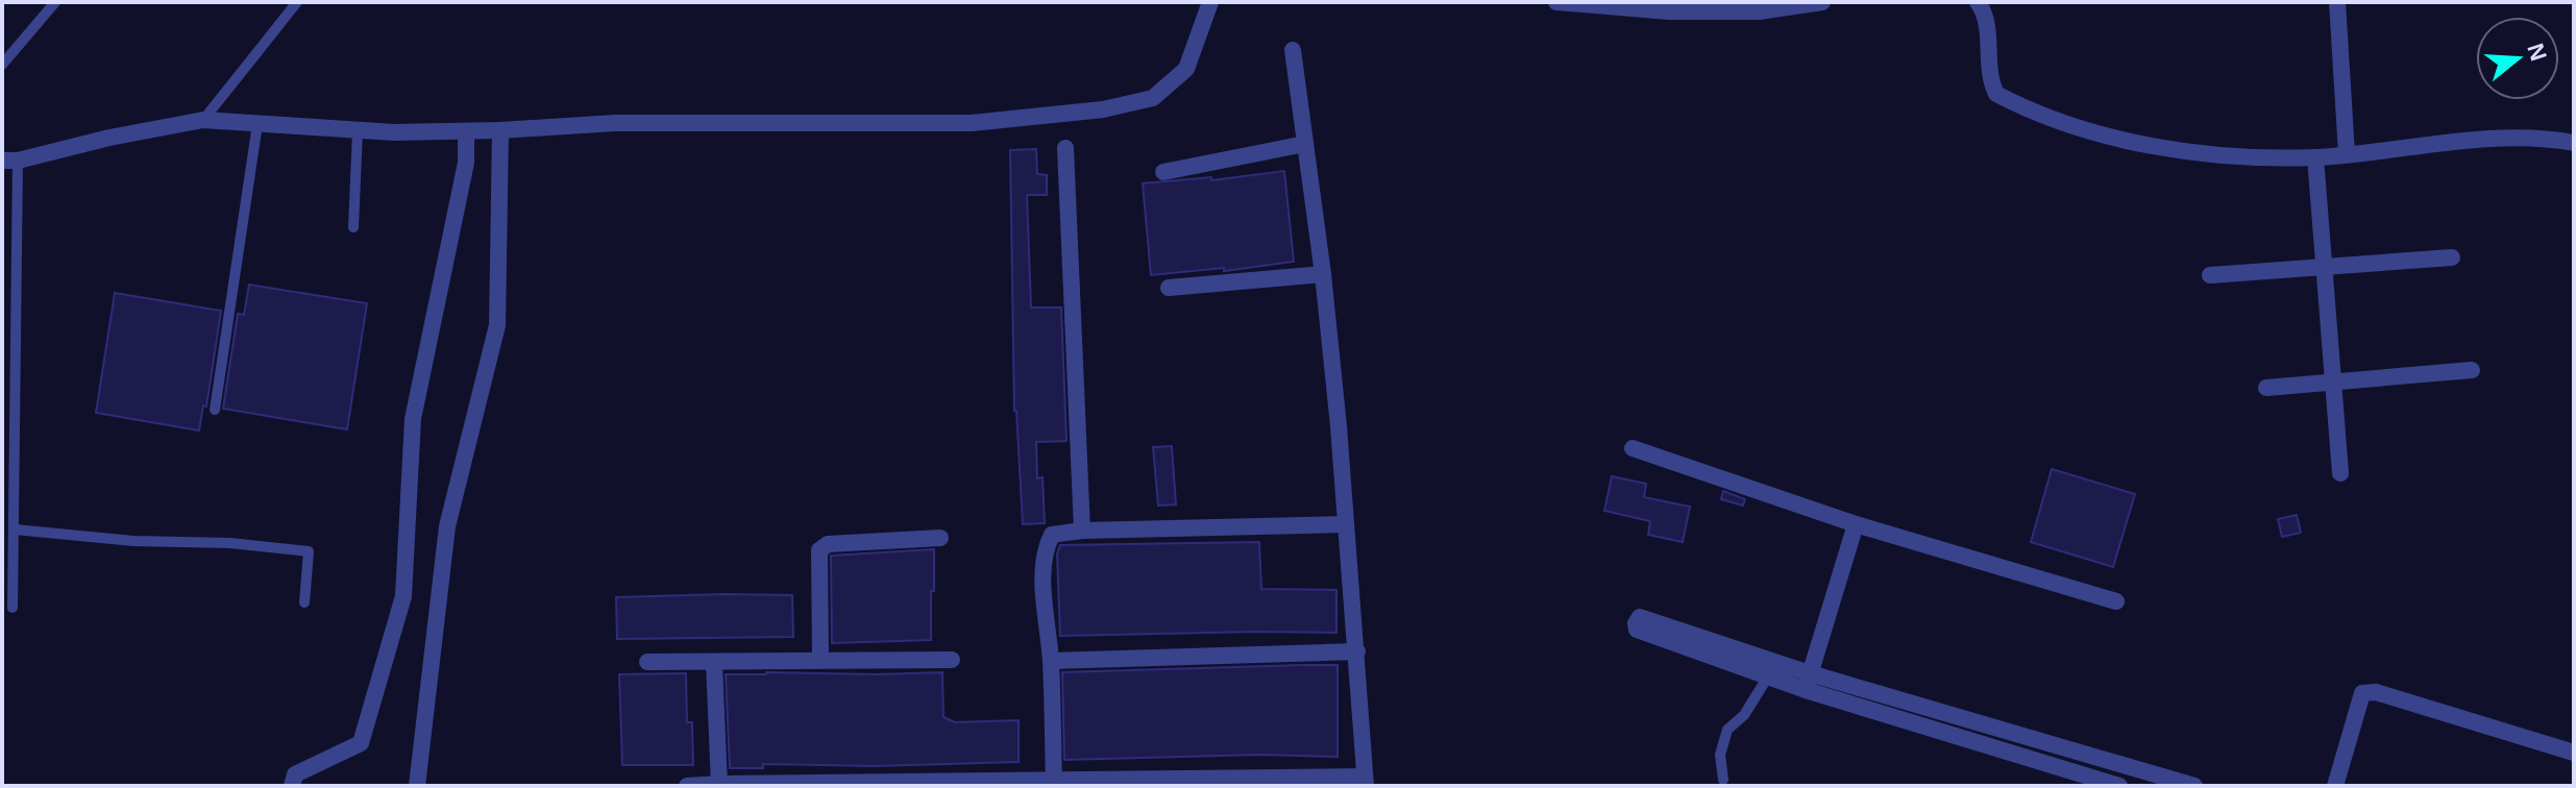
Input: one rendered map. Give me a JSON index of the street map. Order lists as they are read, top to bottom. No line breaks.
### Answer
{"north":"right"}
